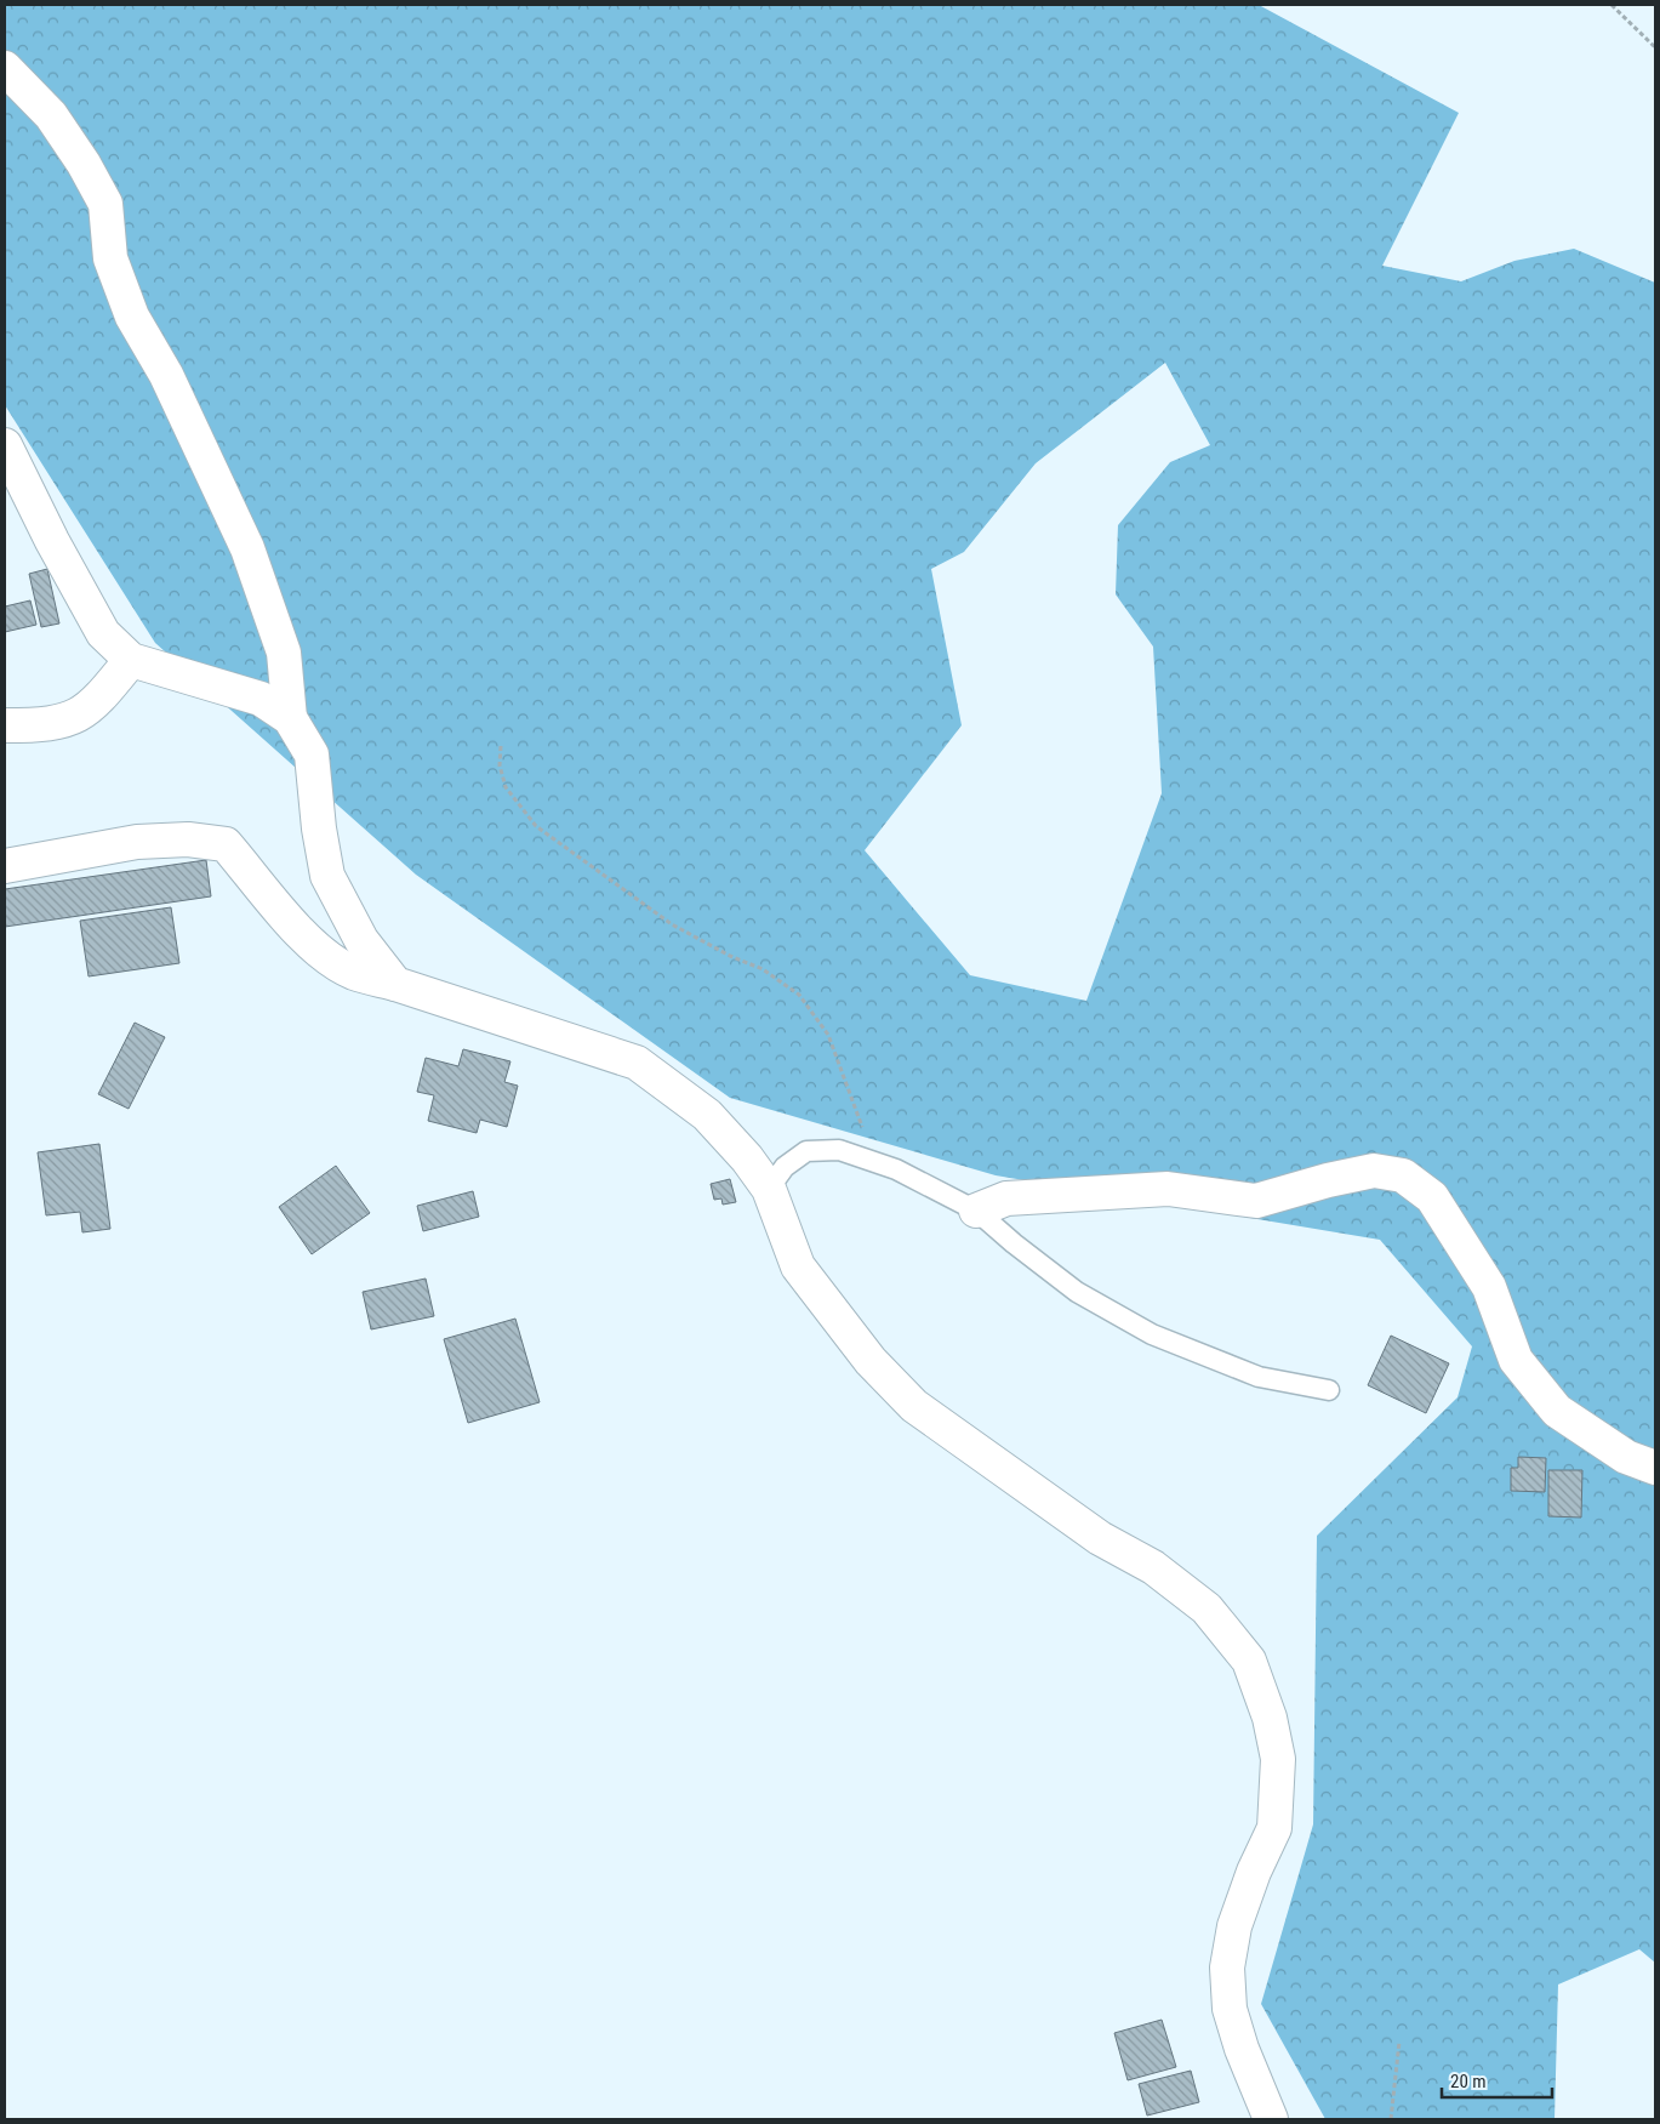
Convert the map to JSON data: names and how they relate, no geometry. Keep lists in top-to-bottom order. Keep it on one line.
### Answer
{"scale_bar":"20 m"}
